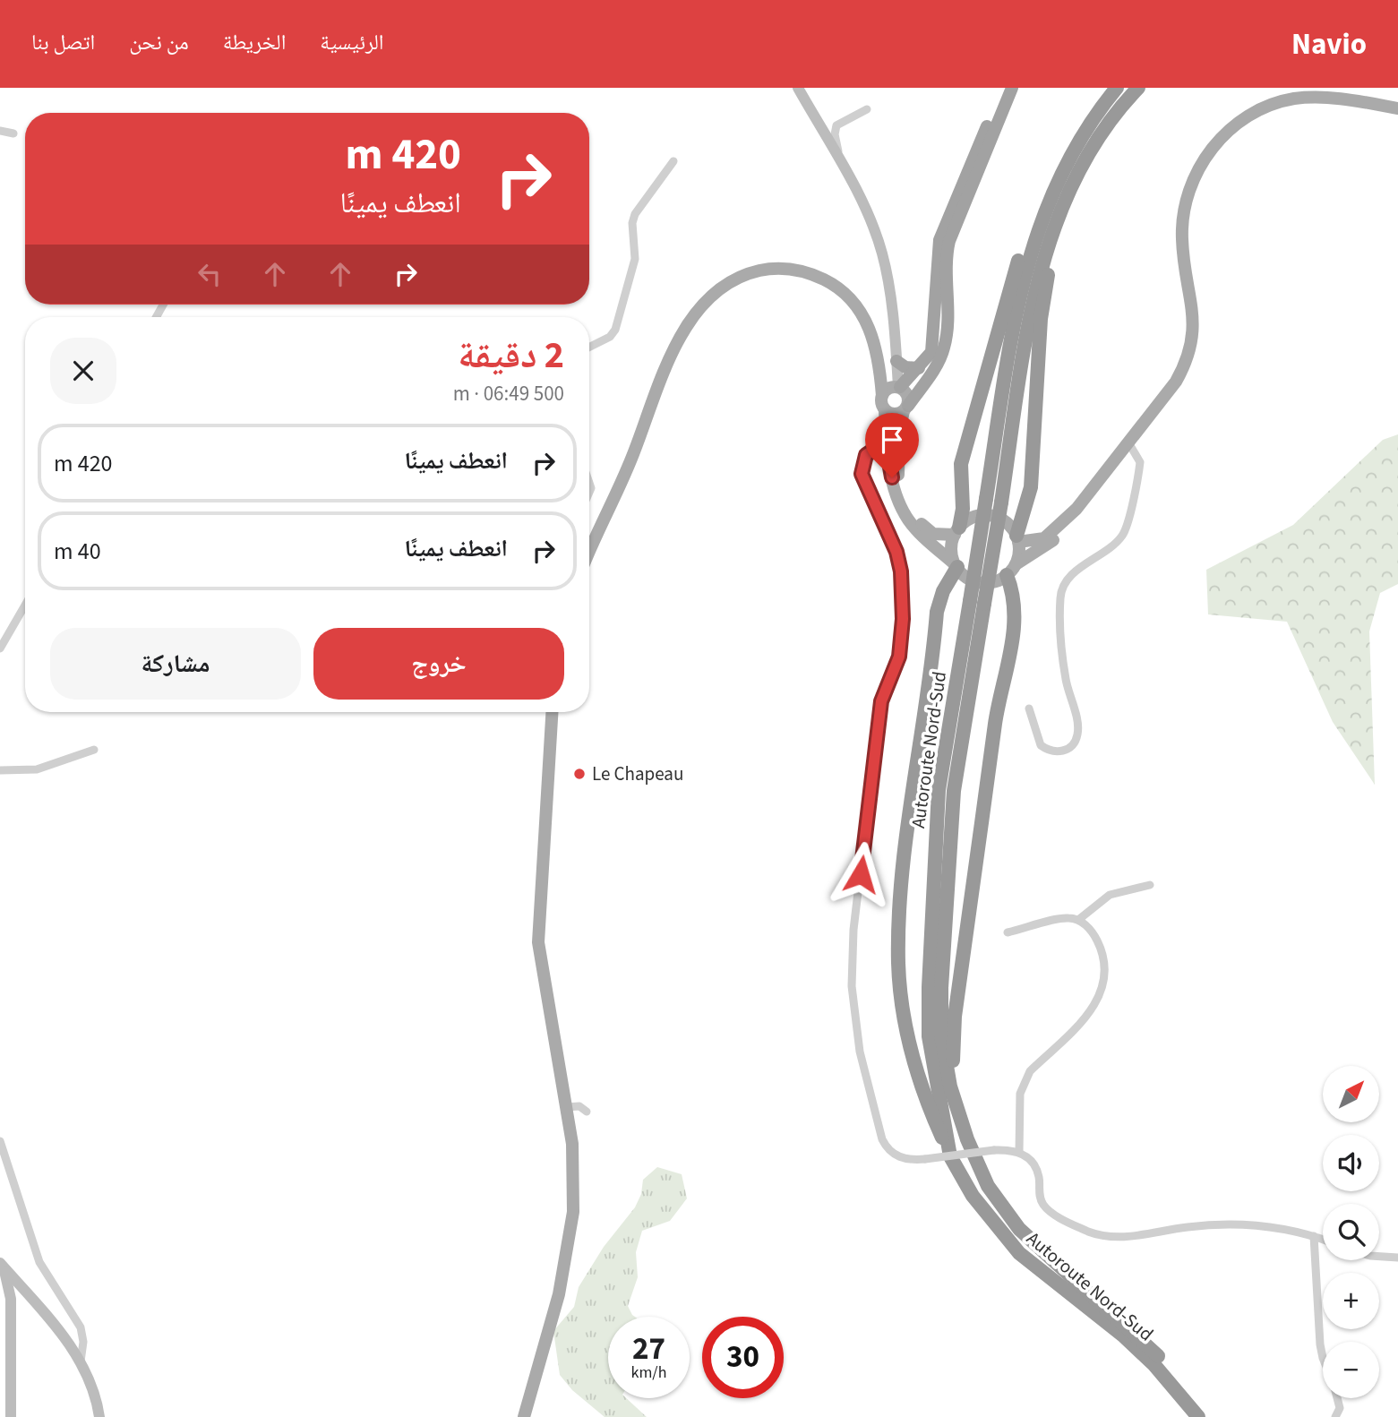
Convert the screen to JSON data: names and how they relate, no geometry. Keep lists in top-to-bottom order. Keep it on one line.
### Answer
{"streets":{"highway":["Autoroute Nord-Sud"]},"places":["Le Chapeau"],"north":"top right","page":{"header":"Navio","nav":["الرئيسية","الخريطة","من نحن","اتصل بنا"],"turn":["420 m","انعطف يمينًا"],"heading":["2 دقيقة","500 m · 06:49"],"list":[{"name":"انعطف يمينًا","value":"420 m"},{"name":"انعطف يمينًا","value":"40 m"}],"buttons":["خروج","مشاركة"],"map_buttons":["+","−"],"speed":"27 km/h","limit":"30"}}
